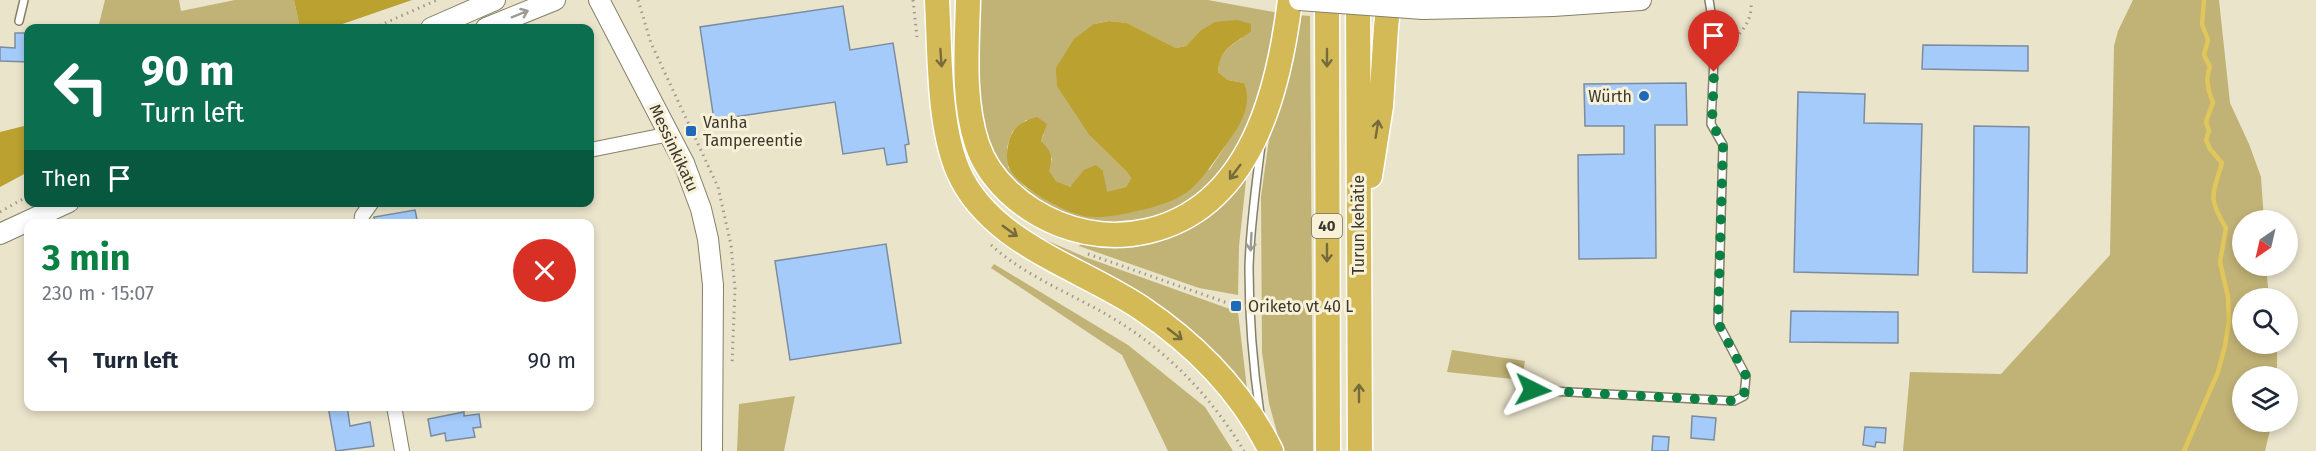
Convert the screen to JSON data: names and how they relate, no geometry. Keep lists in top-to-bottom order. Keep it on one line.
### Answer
{"streets":{"highway":["Turun kehätie","40"],"main road":["Messinkikatu"]},"places":{"other":["Würth"],"transit":["Vanha Tampereentie","Oriketo vt 40 L"]},"north":"bottom left","page":{"turn":["90 m","Turn left"],"then":"Then","heading":["3 min","230 m · 15:07"],"list":[{"name":"Turn left","value":"90 m"}]}}
